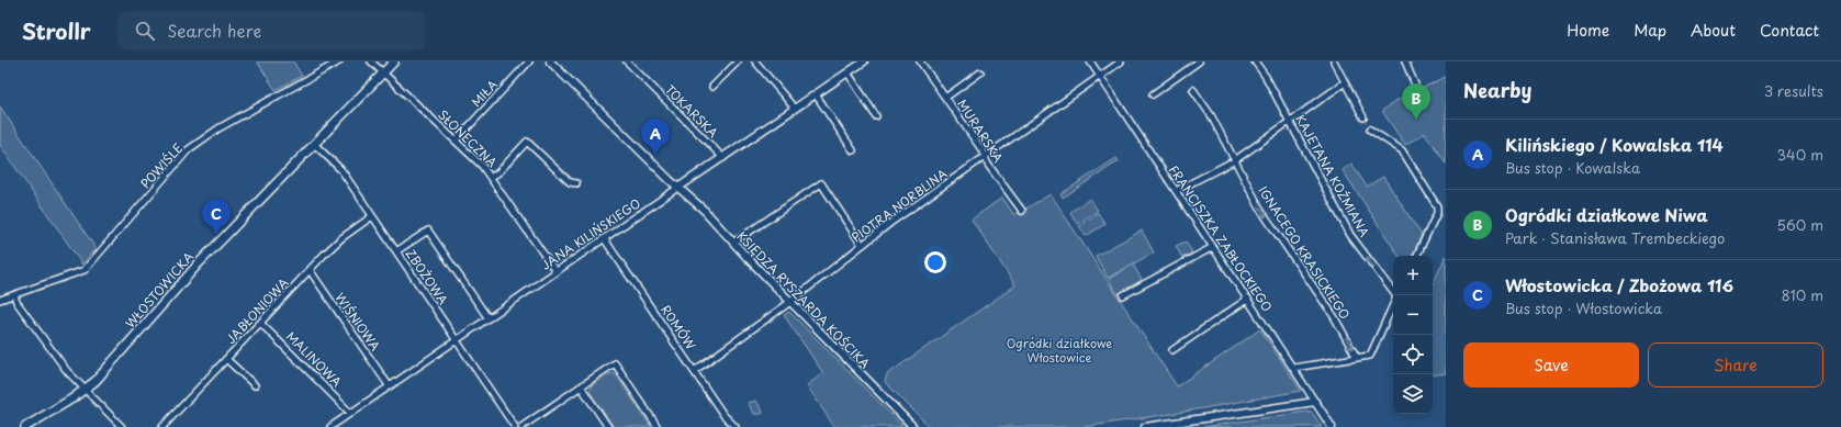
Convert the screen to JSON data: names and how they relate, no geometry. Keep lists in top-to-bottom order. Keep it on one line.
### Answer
{"streets":{"main road":["WŁOSTOWICKA"],"street":["MIŁA","TOKARSKA","MURARSKA","SŁONECZNA","POWIŚLE","KAJETANA KOŹMIANA","PIOTRA NORBLINA","JANA KILIŃSKIEGO","FRANCISZKA ZABŁOCKIEGO","IGNACEGO KRASICKIEGO","ZBOŻOWA","KSIĘDZA RYSZARDA KOŚCIKA","JABŁONIOWA","WIŚNIOWA","ROMÓW","MALINOWA"]},"crossings":[["MIŁA","SŁONECZNA"],["TOKARSKA","JANA KILIŃSKIEGO"],["MURARSKA","PIOTRA NORBLINA"],["SŁONECZNA","JANA KILIŃSKIEGO"],["SŁONECZNA","WŁOSTOWICKA"],["PIOTRA NORBLINA","FRANCISZKA ZABŁOCKIEGO"],["PIOTRA NORBLINA","KSIĘDZA RYSZARDA KOŚCIKA"],["PIOTRA NORBLINA","ROMÓW"],["JANA KILIŃSKIEGO","ZBOŻOWA"],["JANA KILIŃSKIEGO","KSIĘDZA RYSZARDA KOŚCIKA"],["JANA KILIŃSKIEGO","WIŚNIOWA"],["JANA KILIŃSKIEGO","ROMÓW"],["JANA KILIŃSKIEGO","MALINOWA"],["ZBOŻOWA","WŁOSTOWICKA"],["ZBOŻOWA","JABŁONIOWA"],["JABŁONIOWA","WIŚNIOWA"],["JABŁONIOWA","MALINOWA"]],"one_way":["KAJETANA KOŹMIANA","IGNACEGO KRASICKIEGO"],"parks":["Ogródki działkowe Włostowice"],"page":{"header":"Strollr","search":"Search here","nav":["Home","Map","About","Contact"],"heading":["Nearby","3 results"],"pins":["B","A","C"],"list":[{"mark":"A","name":"Kilińskiego / Kowalska 114","note":"Bus stop · Kowalska","value":"340 m"},{"mark":"B","name":"Ogródki działkowe Niwa","note":"Park · Stanisława Trembeckiego","value":"560 m"},{"mark":"C","name":"Włostowicka / Zbożowa 116","note":"Bus stop · Włostowicka","value":"810 m"}],"map_buttons":["+","−"],"buttons":["Save","Share"]}}
